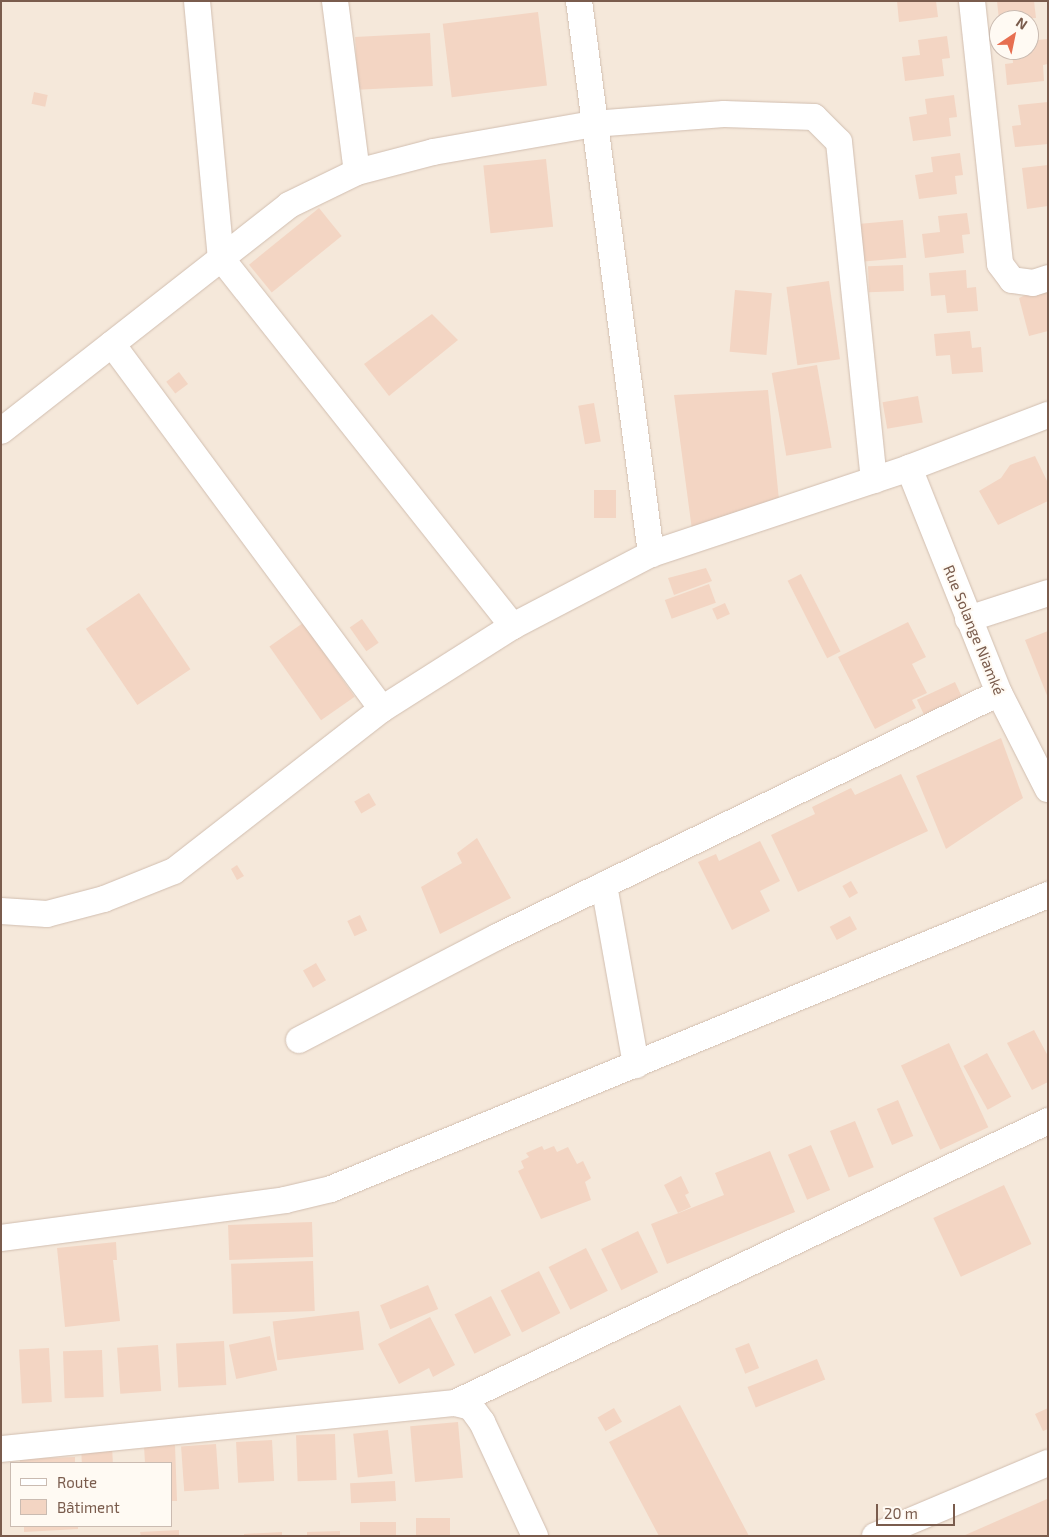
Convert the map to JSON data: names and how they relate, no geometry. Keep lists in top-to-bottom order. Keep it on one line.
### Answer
{"streets":{"street":["Rue Solange Niamké"]},"legend":["Route","Bâtiment"],"scale_bar":"20 m","north":"top right"}
